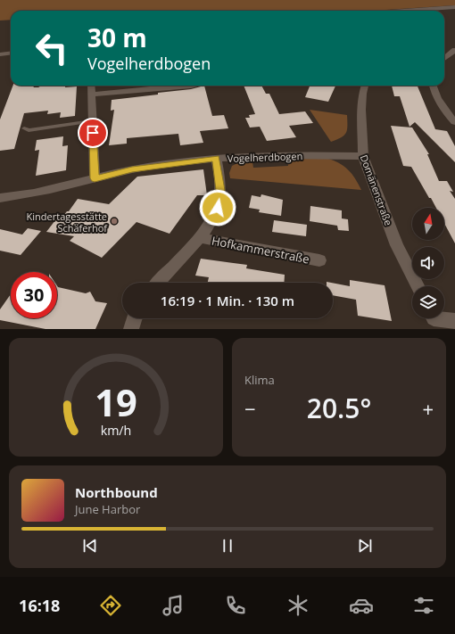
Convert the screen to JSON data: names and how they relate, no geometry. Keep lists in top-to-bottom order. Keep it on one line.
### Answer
{"streets":{"street":["Vogelherdbogen","Domänenstraße","Hofkammerstraße"]},"crossings":[["Vogelherdbogen","Domänenstraße"],["Vogelherdbogen","Hofkammerstraße"]],"places":["Kindertagesstätte Schäferhof"],"north":"top","page":{"turn":["30 m","Vogelherdbogen"],"limit":"30","trip":"16:19 · 1 Min. · 130 m","tile":"Klima","heat":["−","20.5°","+"],"song":["Northbound","June Harbor"],"tabs":"16:18","gauge":["19","km/h"]}}
